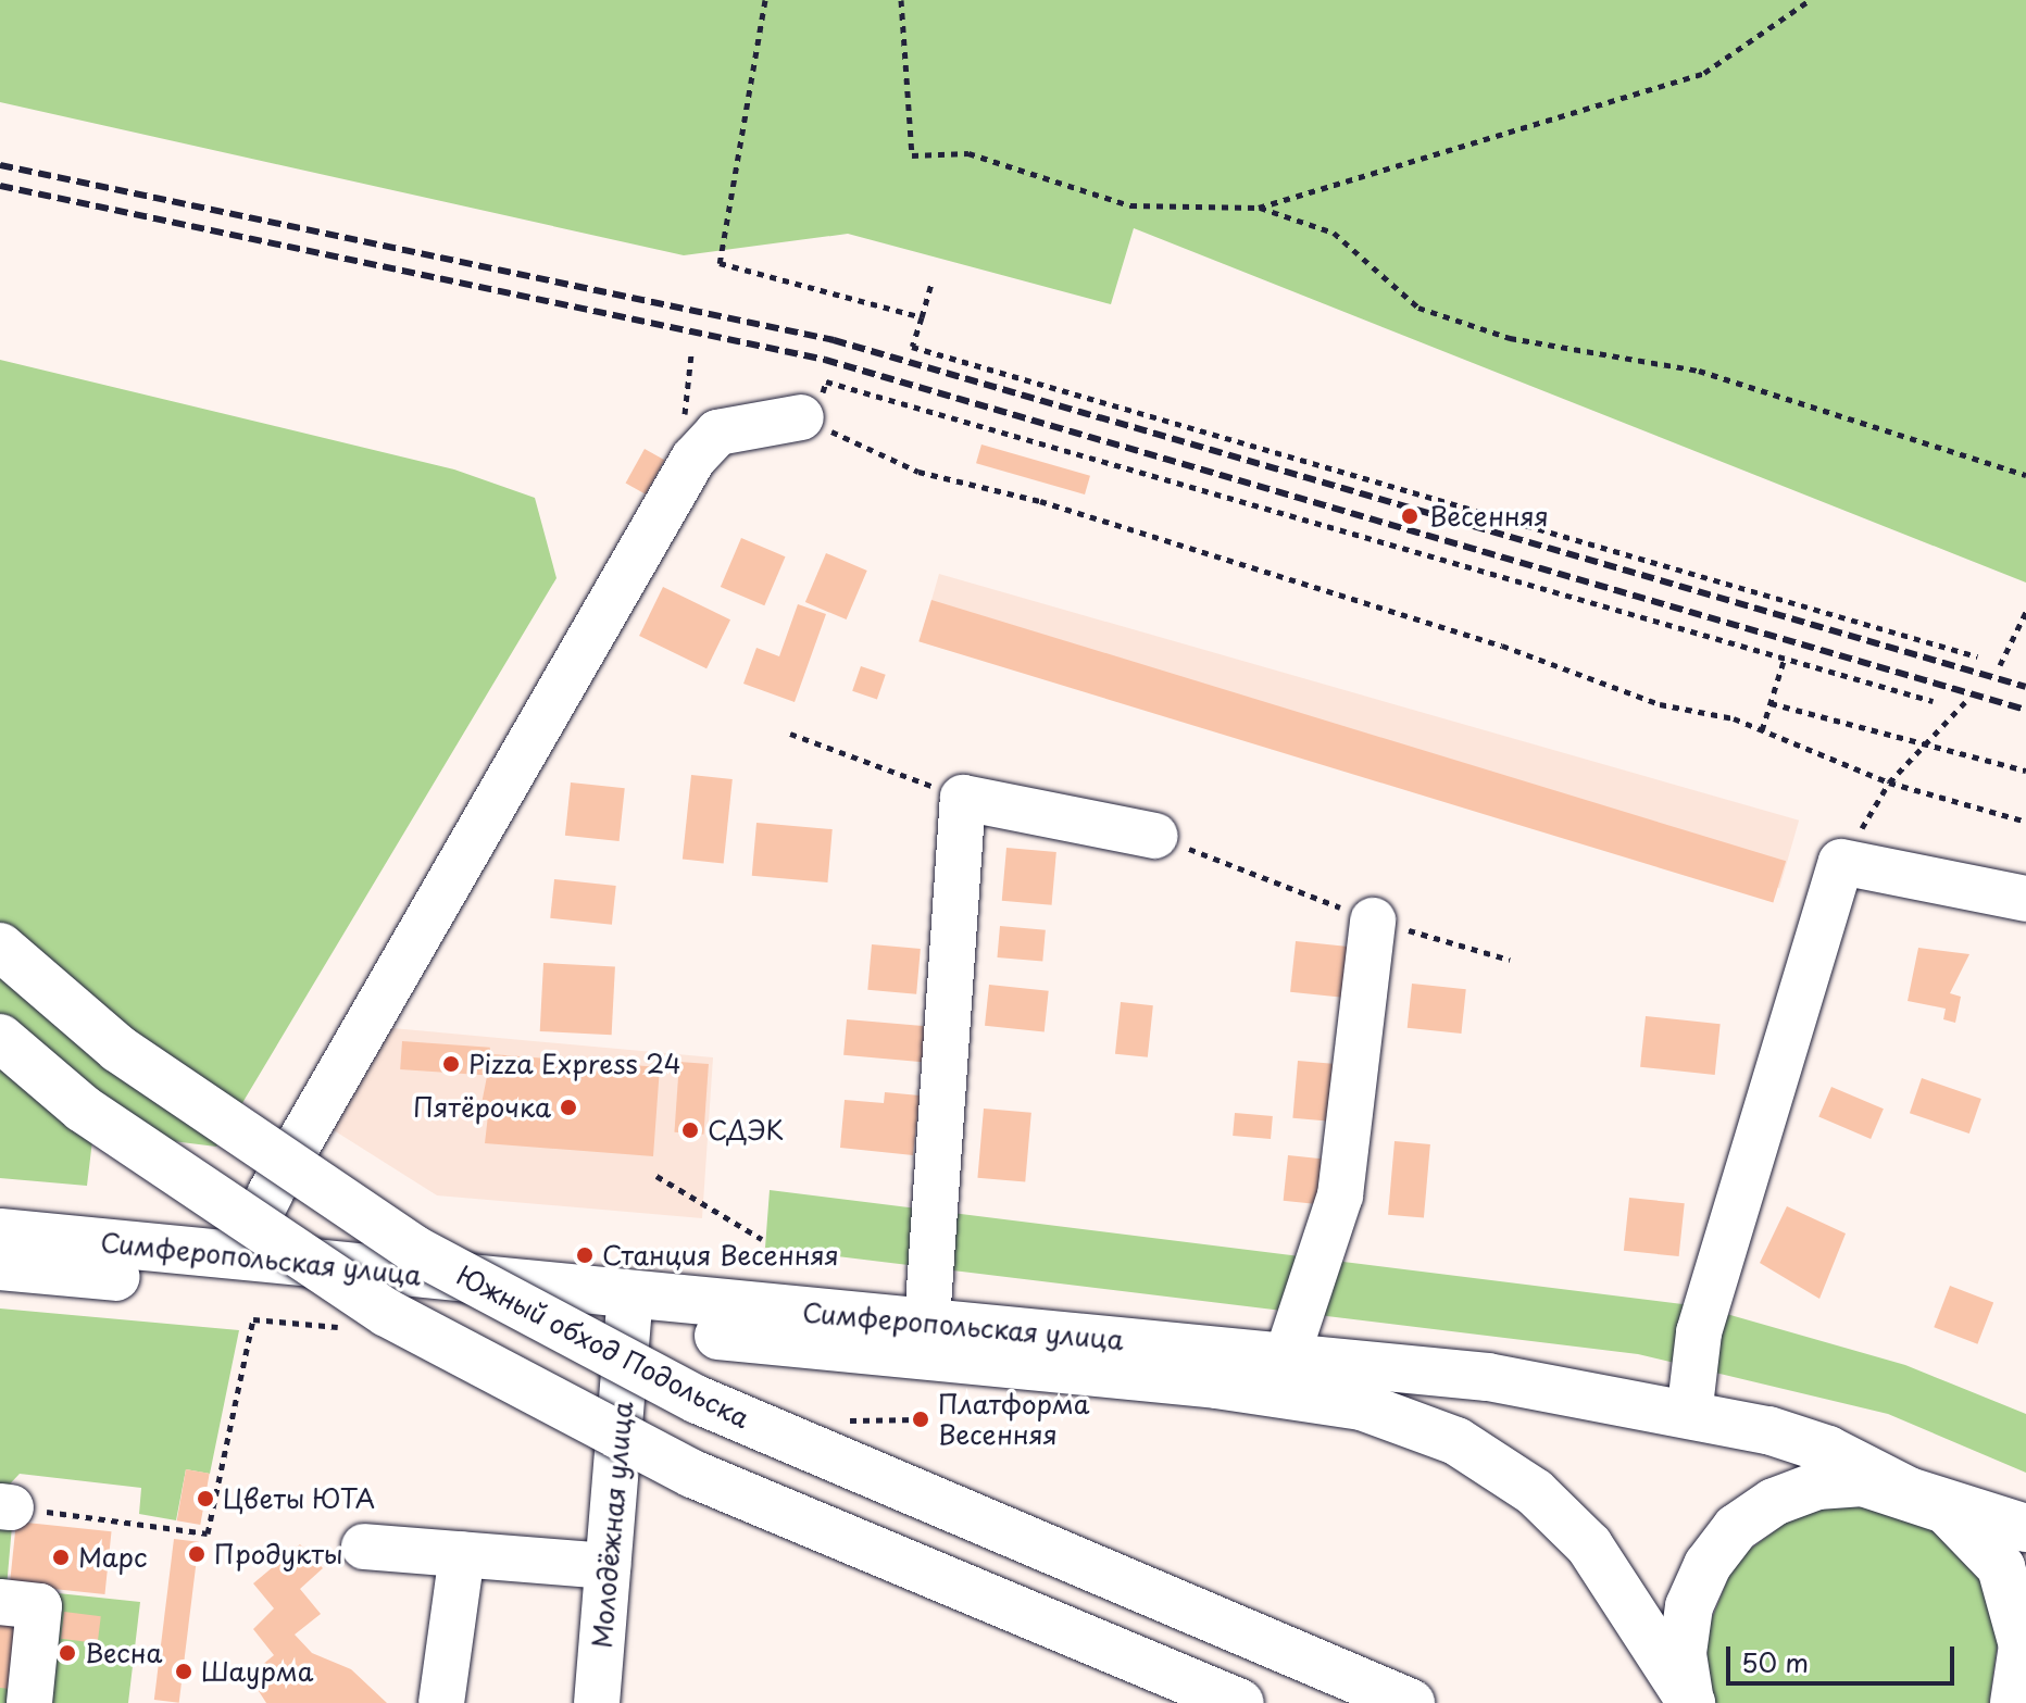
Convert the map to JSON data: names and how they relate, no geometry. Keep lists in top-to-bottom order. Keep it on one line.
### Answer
{"streets":{"main road":["Симферопольская улица","Южный обход Подольска"],"street":["Молодёжная улица"]},"crossings":[["Симферопольская улица","Молодёжная улица"]],"places":["Весенняя","Pizza Express 24","Пятёрочка","СДЭК","Станция Весенняя","Платформа Весенняя","Цветы ЮТА","Продукты","Марс","Весна","Шаурма"],"scale_bar":"50 m"}
